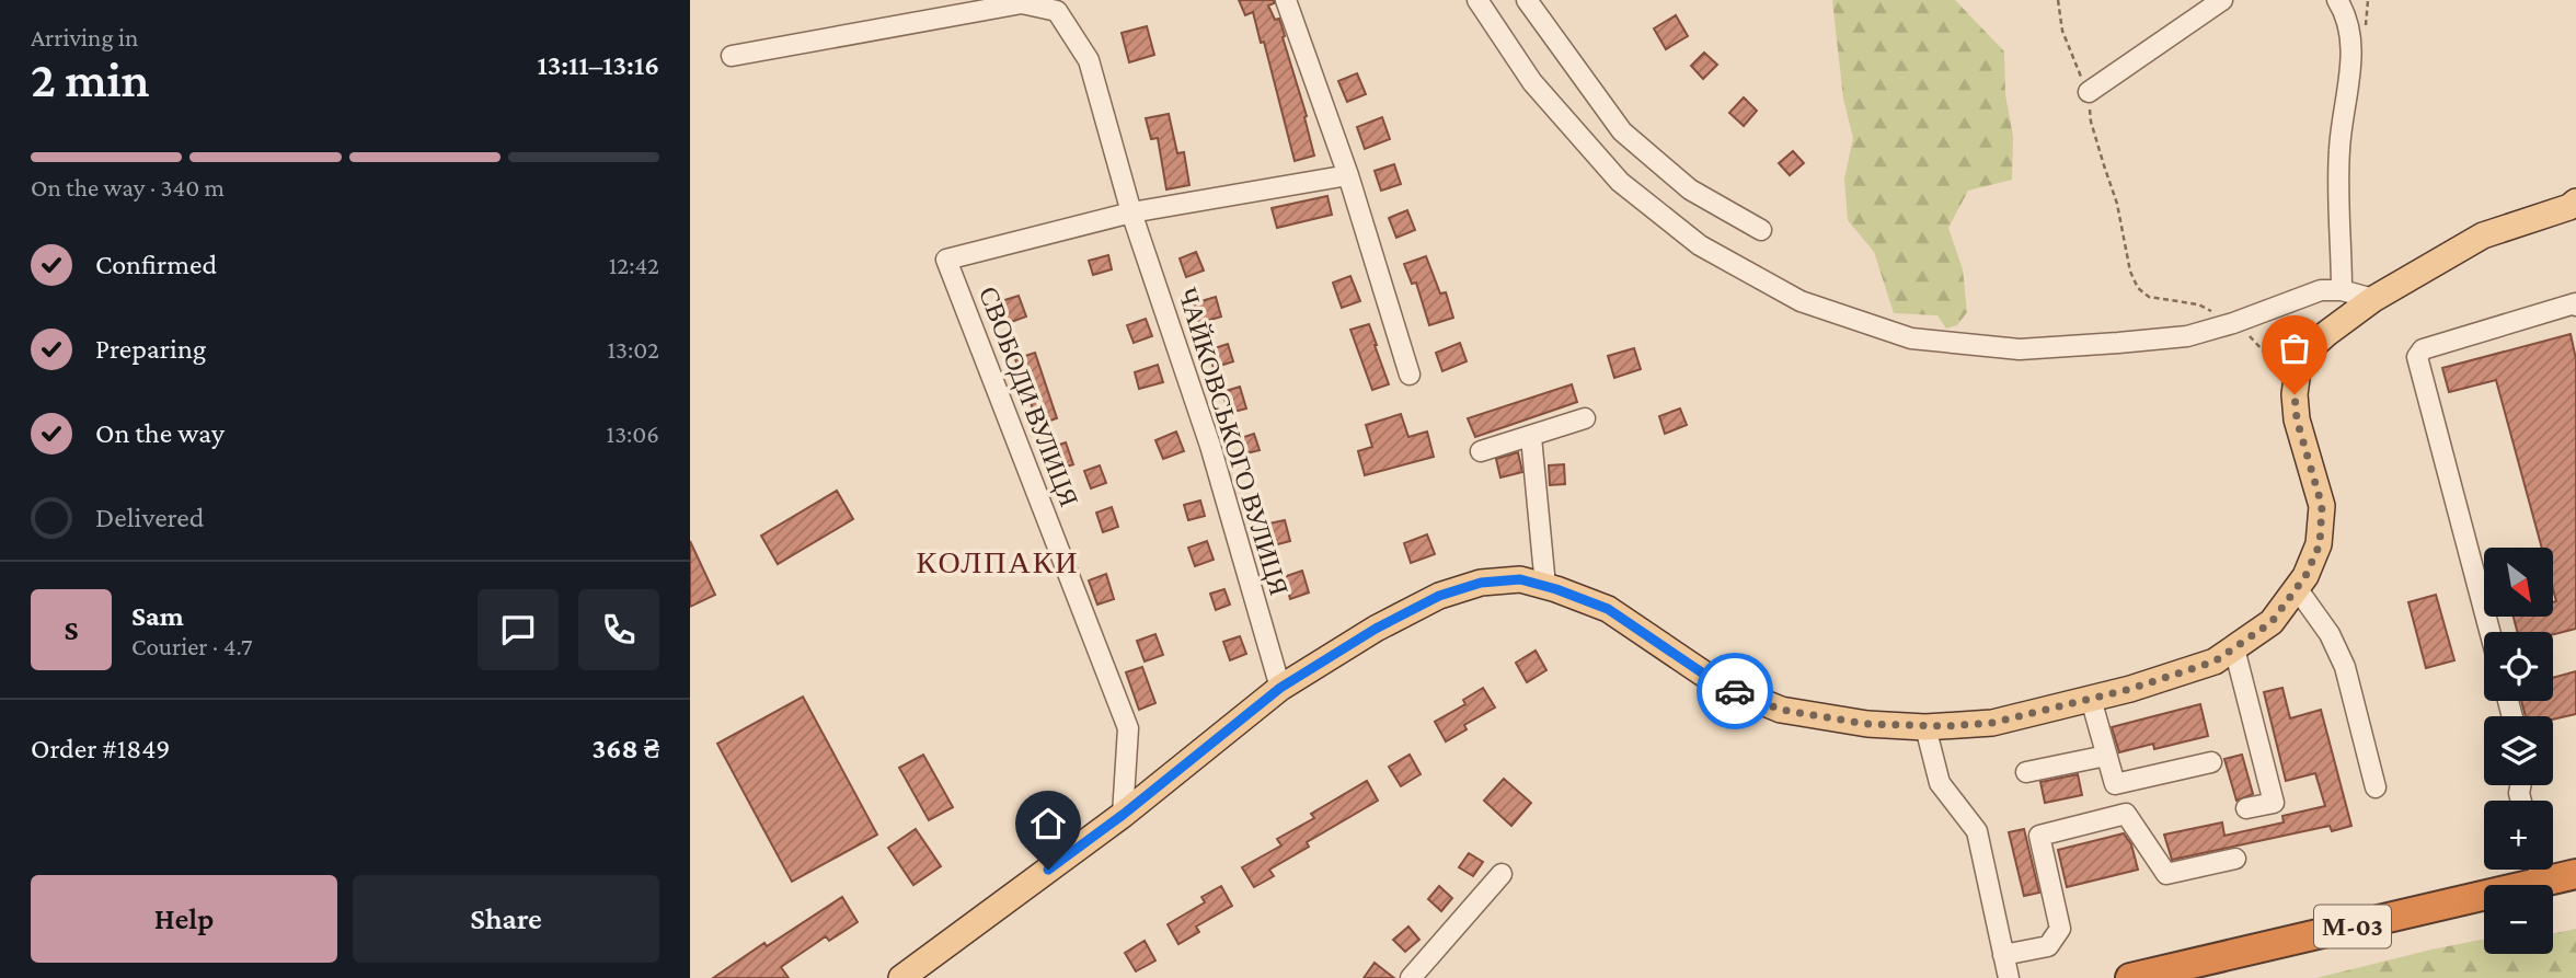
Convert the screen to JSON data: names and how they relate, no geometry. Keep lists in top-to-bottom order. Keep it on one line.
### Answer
{"streets":{"highway":["М-03"],"street":["СВОБОДИ ВУЛИЦЯ","ЧАЙКОВСЬКОГО ВУЛИЦЯ"]},"crossings":[["СВОБОДИ ВУЛИЦЯ","ЧАЙКОВСЬКОГО ВУЛИЦЯ"]],"districts":["КОЛПАКИ"],"north":"bottom right","page":{"heading":["2 min","Arriving in","13:11–13:16"],"panel":["Sam","Courier · 4.7","Order #1849","368 ₴"],"bar":"On the way · 340 m","list":[["Confirmed","12:42"],["Preparing","13:02"],["On the way","13:06"],"Delivered"],"map_buttons":["+","−"],"round":"S","buttons":["Help","Share"]}}
